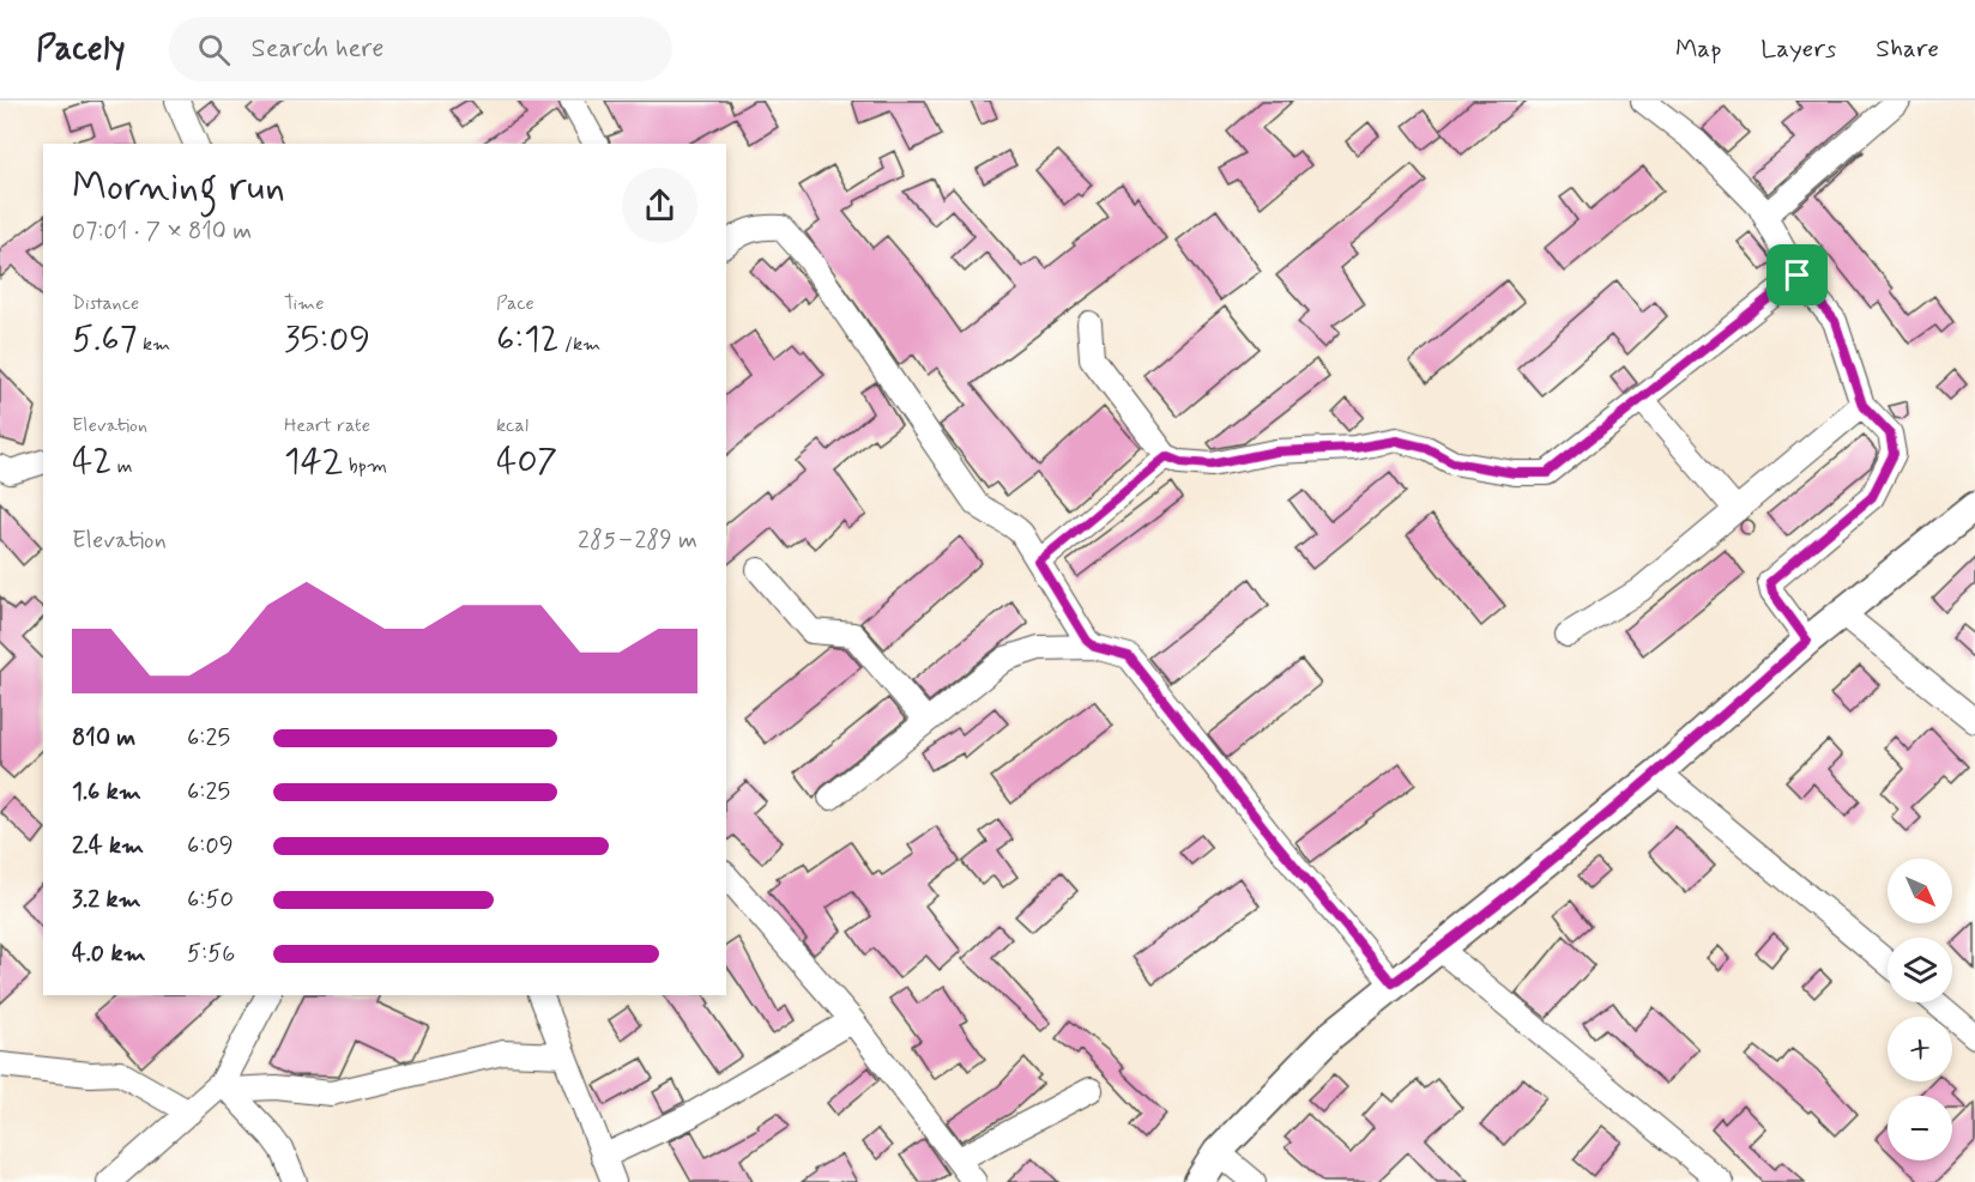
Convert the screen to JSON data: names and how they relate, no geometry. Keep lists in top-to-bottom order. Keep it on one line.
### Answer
{"north":"bottom right","page":{"header":"Pacely","search":"Search here","nav":["Map","Layers","Share"],"heading":["Morning run","07:01 · 7 × 810 m"],"stats":[["Distance","5.67 km"],["Time","35:09"],["Pace","6:12 /km"],["Elevation","42 m"],["Heart rate","142 bpm"],["kcal","407"]],"chart":["Elevation","285–289 m"],"list":[{"name":"810 m","note":"6:25"},{"name":"1.6 km","note":"6:25"},{"name":"2.4 km","note":"6:09"},{"name":"3.2 km","note":"6:50"},{"name":"4.0 km","note":"5:56"}],"map_buttons":["+","−"]}}
